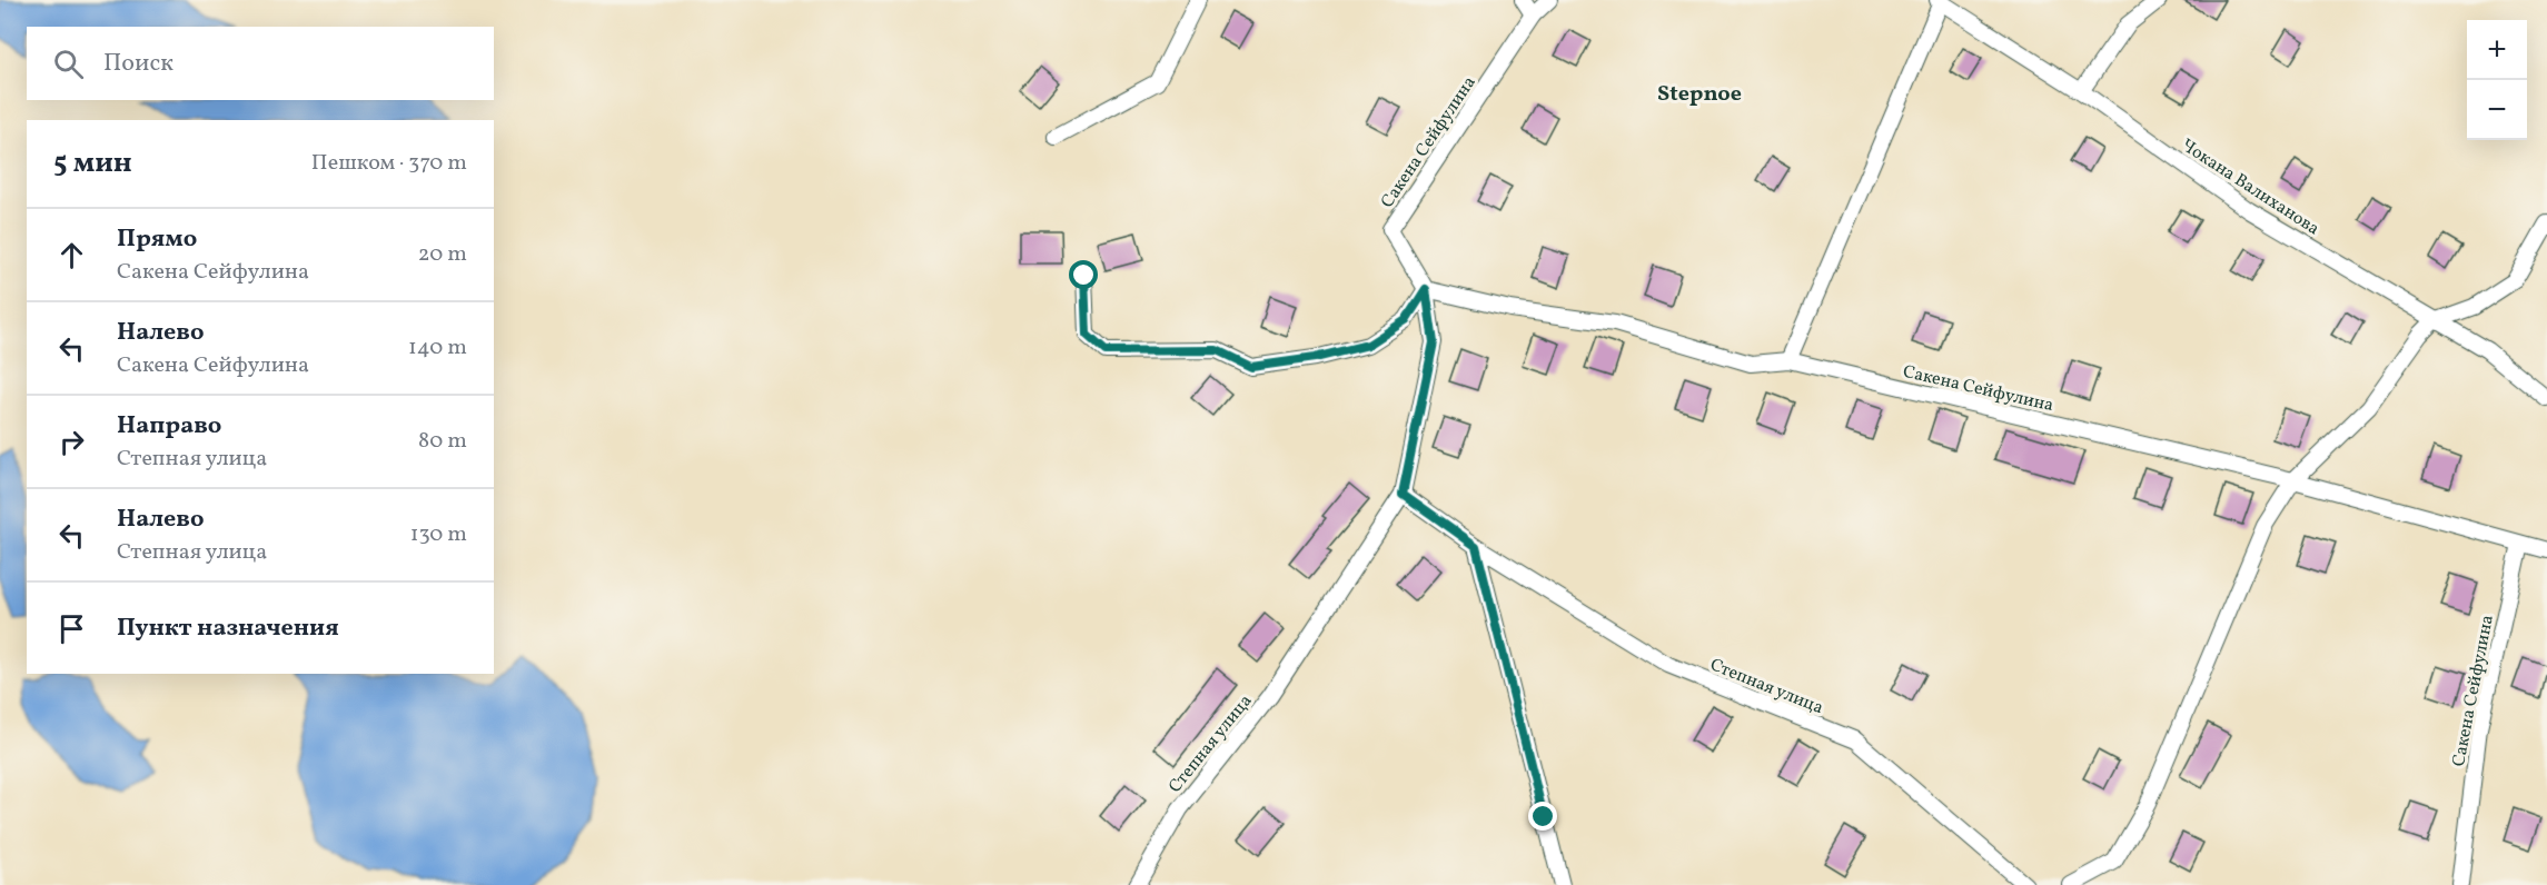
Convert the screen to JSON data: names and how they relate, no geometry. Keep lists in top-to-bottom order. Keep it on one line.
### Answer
{"streets":{"street":["Сакена Сейфулина","Чокана Валиханова","Степная улица"]},"crossings":[["Сакена Сейфулина","Степная улица"]],"districts":["Stepnoe"],"page":{"map_buttons":["+","−"],"search":"Поиск","heading":["5 мин","Пешком · 370 m"],"list":[["Прямо","Сакена Сейфулина","20 m"],["Налево","Сакена Сейфулина","140 m"],["Направо","Степная улица","80 m"],["Налево","Степная улица","130 m"],"Пункт назначения"]}}
